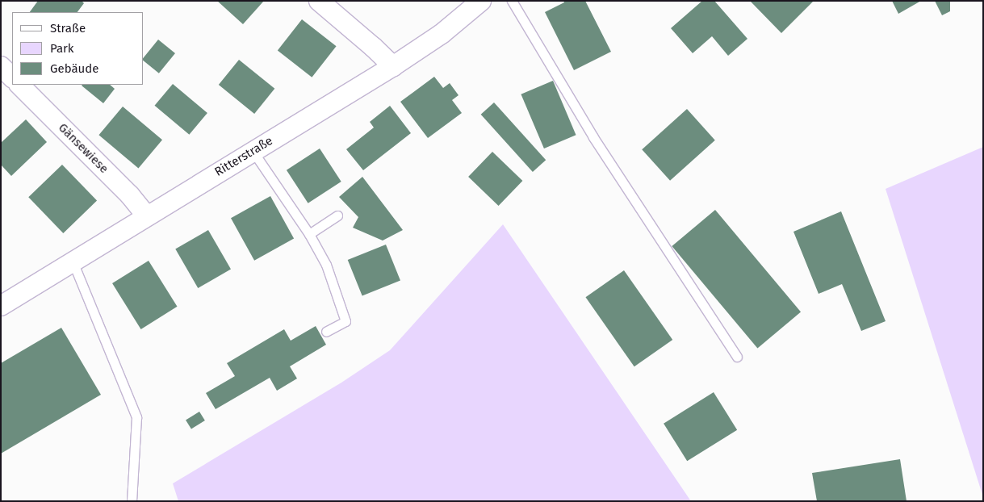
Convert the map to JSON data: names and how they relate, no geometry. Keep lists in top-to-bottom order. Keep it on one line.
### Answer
{"streets":{"street":["Gänsewiese","Ritterstraße"]},"crossings":[["Gänsewiese","Ritterstraße"]],"legend":["Straße","Park","Gebäude"]}
